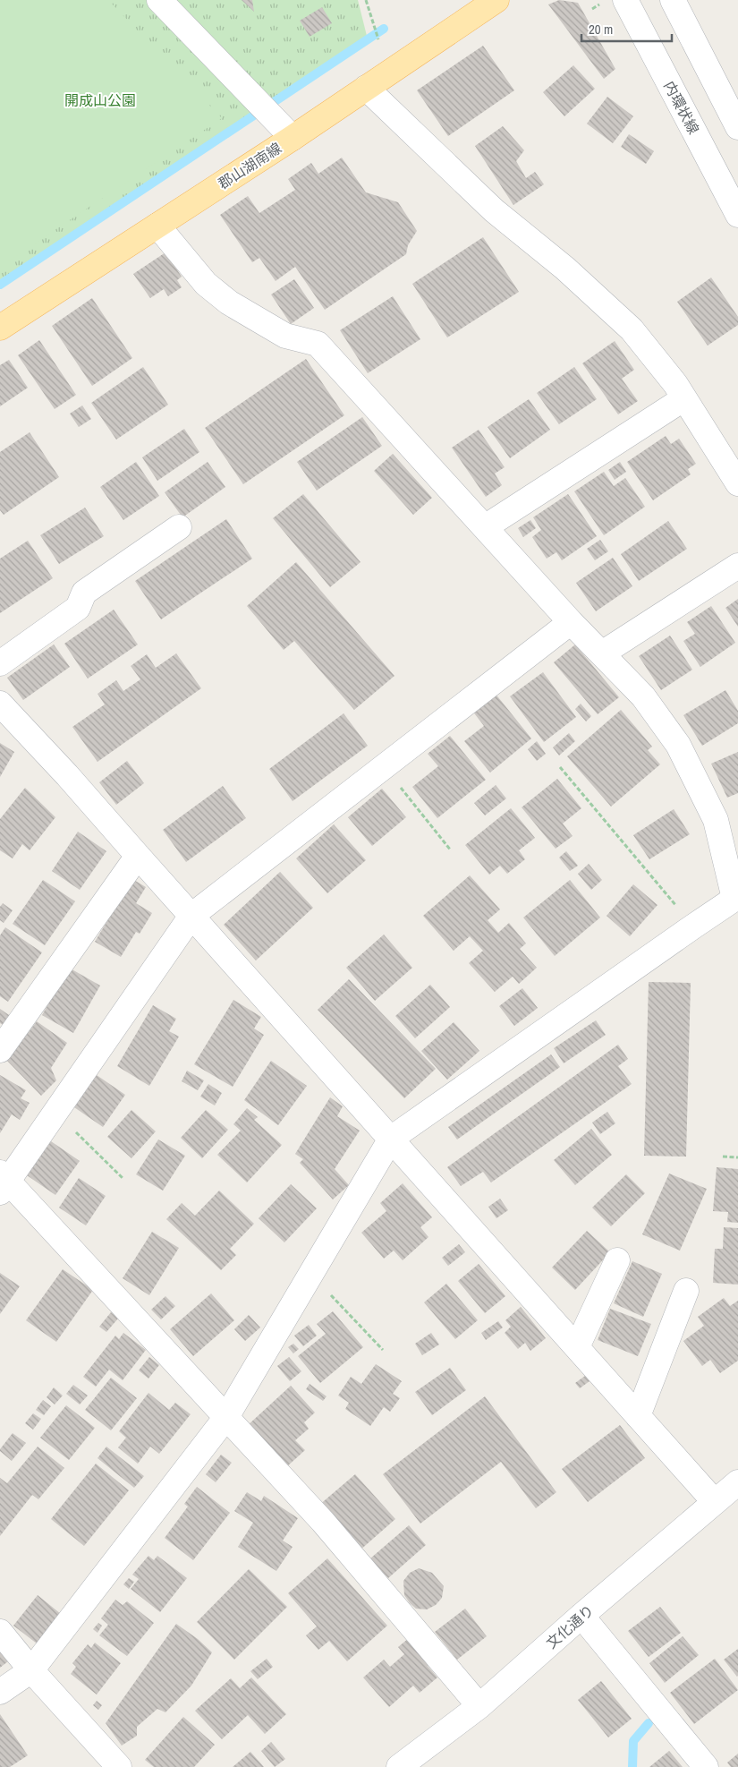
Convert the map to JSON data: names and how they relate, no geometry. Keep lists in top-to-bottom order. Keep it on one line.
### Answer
{"streets":{"main road":["郡山湖南線"],"street":["内環状線","文化通り"]},"parks":["開成山公園"],"scale_bar":"20 m"}
